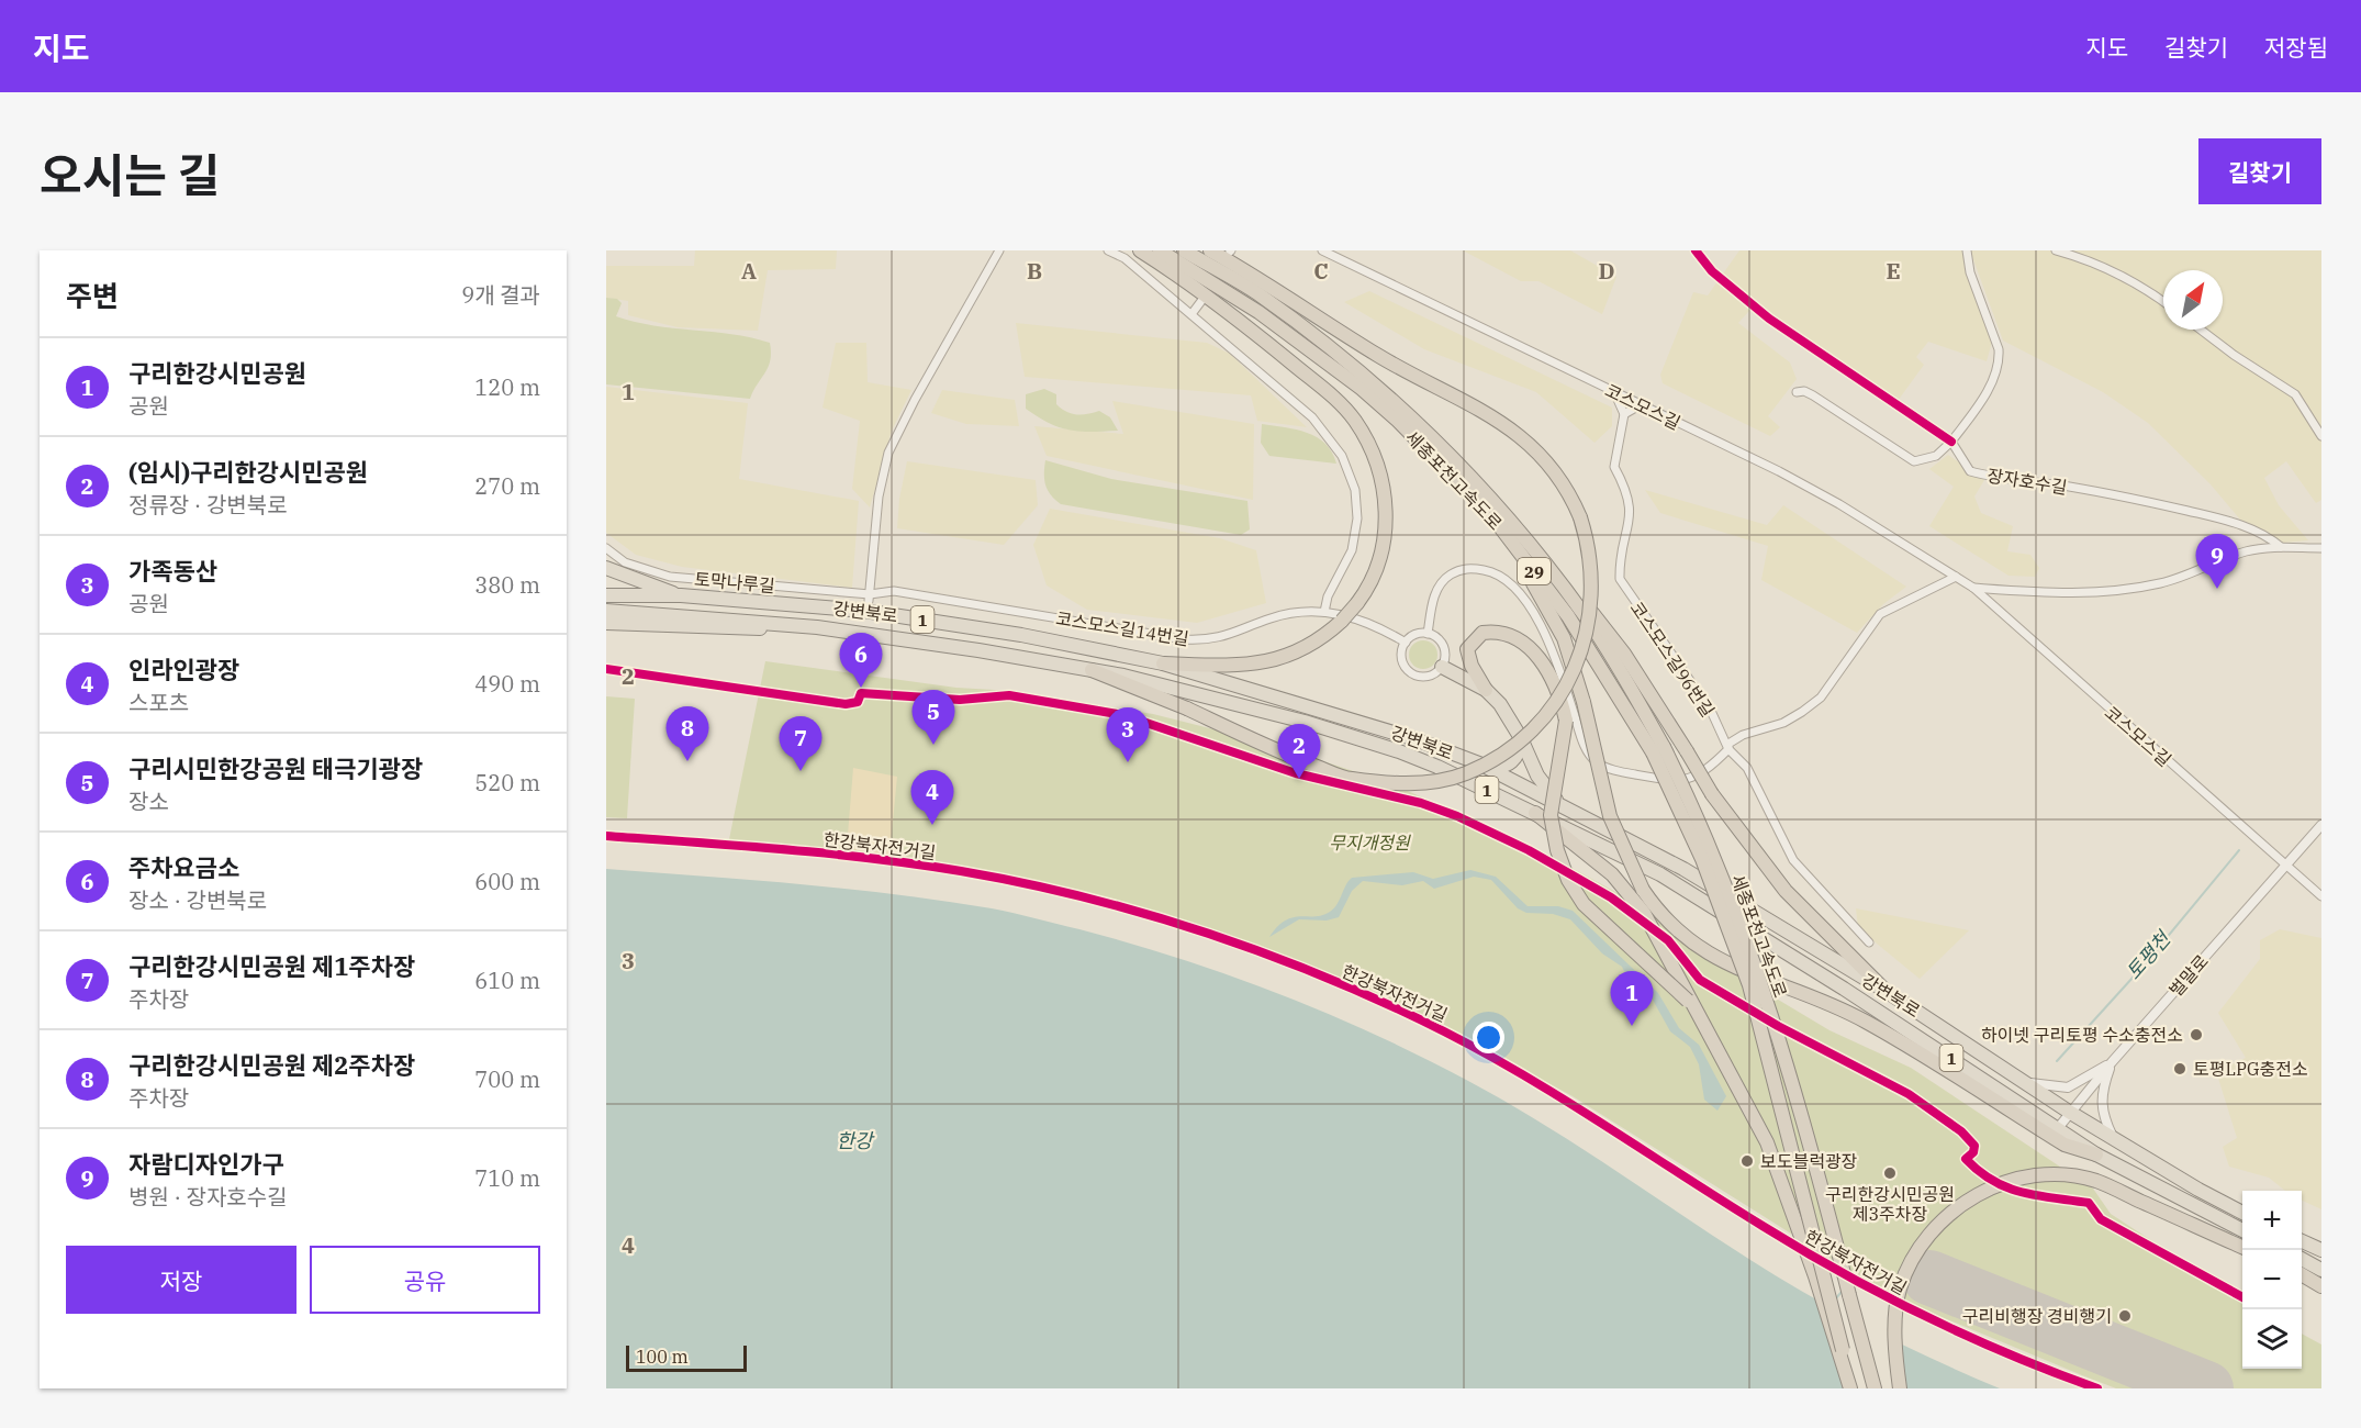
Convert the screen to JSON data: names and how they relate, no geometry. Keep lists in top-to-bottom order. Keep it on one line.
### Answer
{"streets":{"highway":["세종포천고속도로","29","강변북로","1"],"street":["코스모스길","장자호수길","토막나루길","코스모스길14번길","코스모스길96번길","벌말로"],"cycle path":["한강북자전거길"]},"crossings":[["코스모스길","벌말로"],["토막나루길","코스모스길14번길"],["강변북로","1"],["강변북로","벌말로"],["1","벌말로"]],"water":["토평천","한강"],"parks":["무지개정원"],"places":["하이넷 구리토평 수소충전소","토평LPG충전소","보도블럭광장","구리한강시민공원 제3주차장","구리비행장 경비행기"],"scale_bar":"100 m","north":"top right","page":{"header":"지도","nav":["지도","길찾기","저장됨"],"title":"오시는 길","buttons":["길찾기",["저장","공유"]],"heading":["주변","9개 결과"],"list":[{"mark":"1","name":"구리한강시민공원","note":"공원","value":"120 m"},{"mark":"2","name":"(임시)구리한강시민공원","note":"정류장 · 강변북로","value":"270 m"},{"mark":"3","name":"가족동산","note":"공원","value":"380 m"},{"mark":"4","name":"인라인광장","note":"스포츠","value":"490 m"},{"mark":"5","name":"구리시민한강공원 태극기광장","note":"장소","value":"520 m"},{"mark":"6","name":"주차요금소","note":"장소 · 강변북로","value":"600 m"},{"mark":"7","name":"구리한강시민공원 제1주차장","note":"주차장","value":"610 m"},{"mark":"8","name":"구리한강시민공원 제2주차장","note":"주차장","value":"700 m"},{"mark":"9","name":"자람디자인가구","note":"병원 · 장자호수길","value":"710 m"}],"pins":["9","6","5","8","3","7","2","4","1"],"map_buttons":["+","−"],"scale":"100 m"},"grid":{"columns":["A","B","C","D","E"],"rows":["1","2","3","4"]}}
